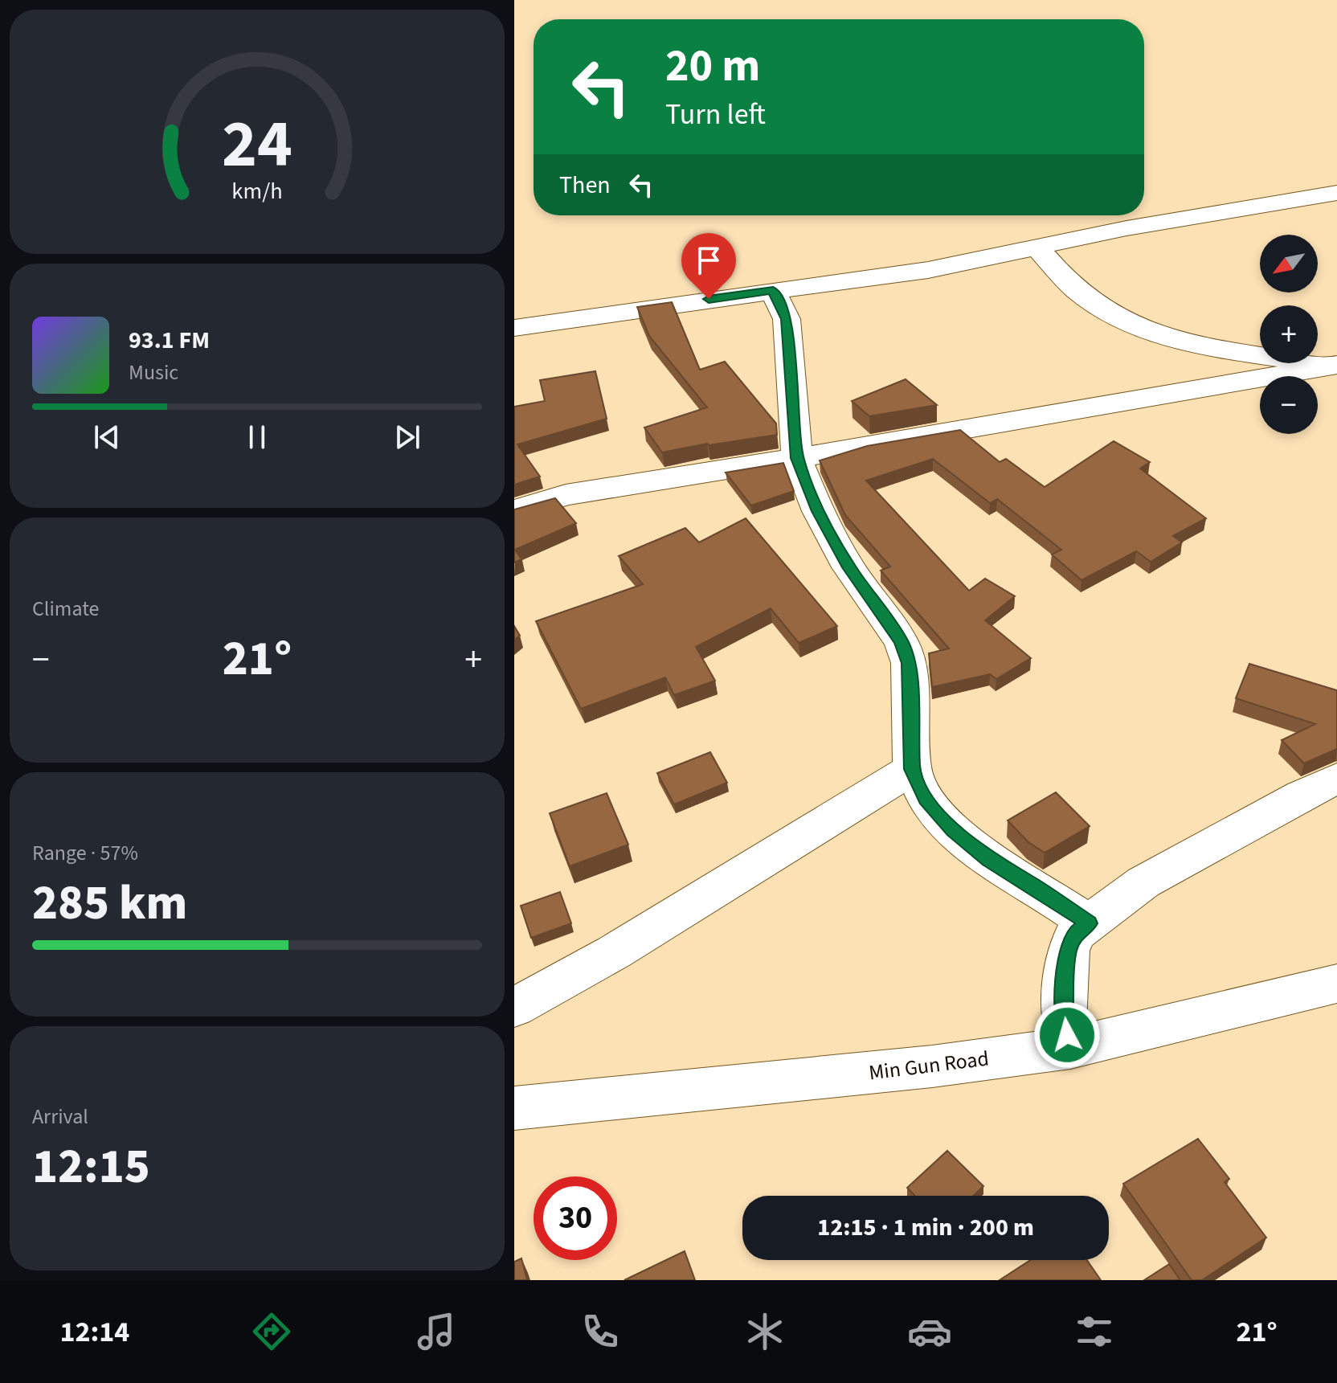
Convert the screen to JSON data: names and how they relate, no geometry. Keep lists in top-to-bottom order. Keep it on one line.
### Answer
{"streets":{"street":["Min Gun Road"]},"north":"bottom left","page":{"turn":["20 m","Turn left"],"then":"Then","map_buttons":["+","−"],"song":["93.1 FM","Music"],"tile":["Climate",["Range · 57%","285 km"],["Arrival","12:15"]],"heat":["−","21°","+"],"limit":"30","trip":"12:15 · 1 min · 200 m","tabs":["12:14","21°"],"gauge":["24","km/h"]}}
